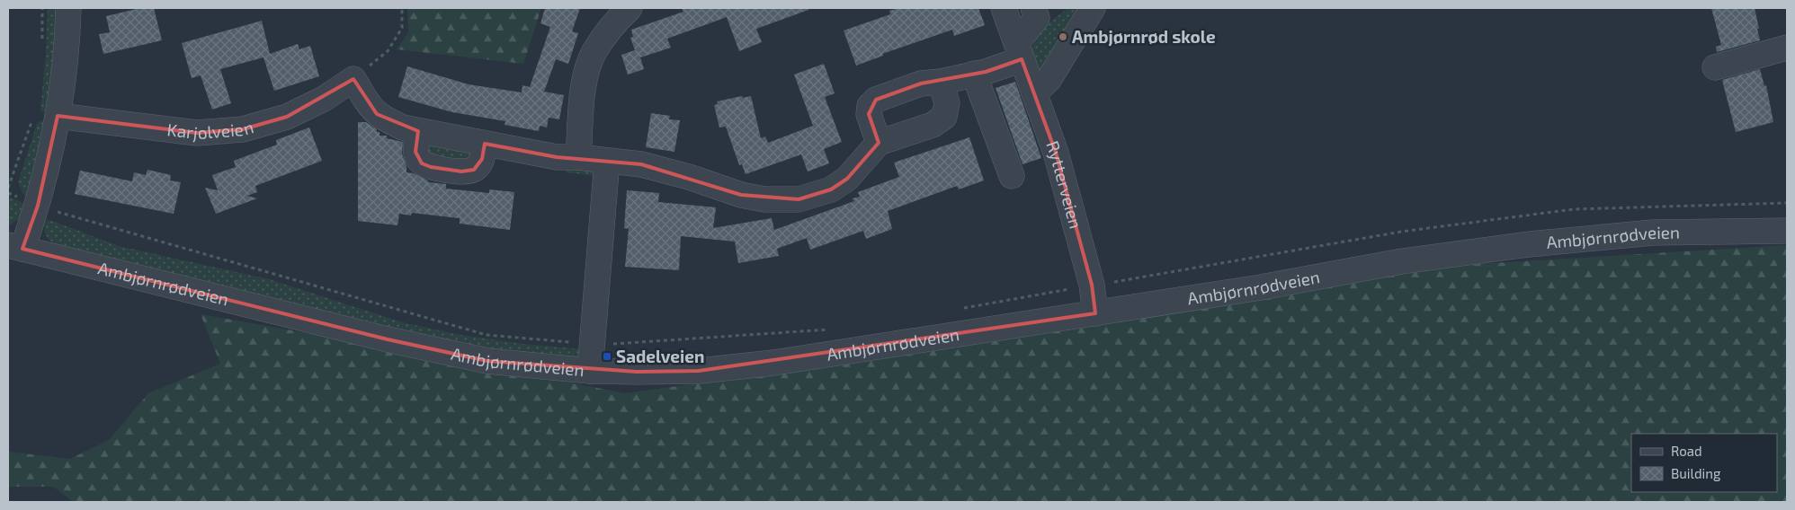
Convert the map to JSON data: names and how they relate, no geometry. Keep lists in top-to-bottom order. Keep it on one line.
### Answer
{"streets":{"street":["Karjolveien","Rytterveien","Ambjørnrødveien"]},"crossings":[["Rytterveien","Ambjørnrødveien"]],"places":{"other":["Ambjørnrød skole"],"transit":["Sadelveien"]},"legend":["Road","Building"]}
